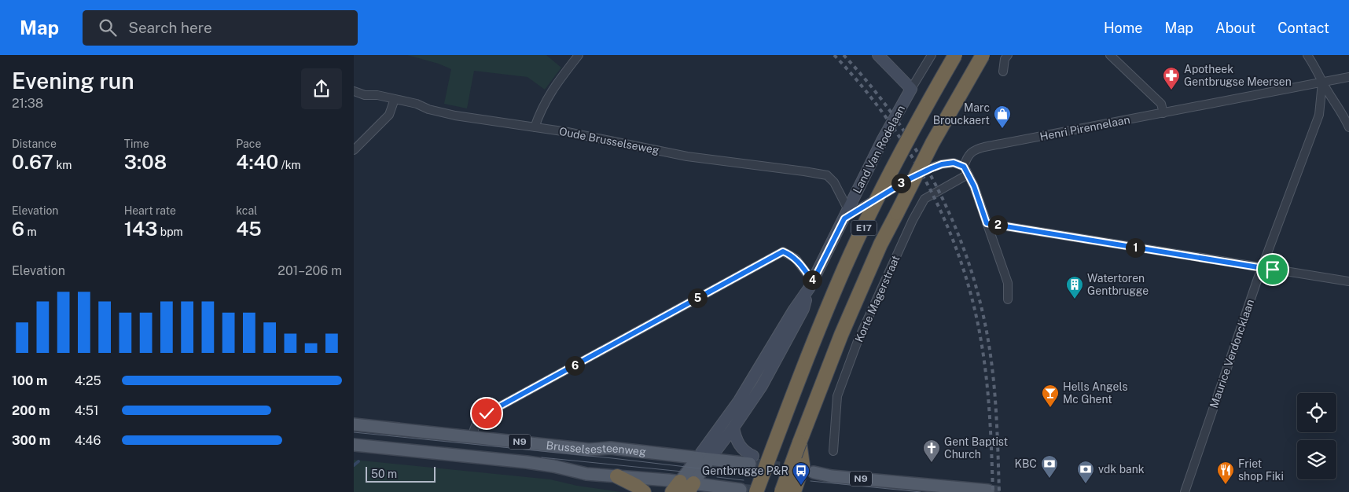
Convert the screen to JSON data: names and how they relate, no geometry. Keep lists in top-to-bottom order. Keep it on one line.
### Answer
{"streets":{"highway":["E17","N9"],"main road":["Brusselsesteenweg"],"street":["Henri Pirennelaan","Oude Brusselseweg","Land Van Rodelaan","Korte Magerstraat","Maurice Verdoncklaan"]},"crossings":[["Henri Pirennelaan","Maurice Verdoncklaan"],["Oude Brusselseweg","Land Van Rodelaan"],["Land Van Rodelaan","Brusselsesteenweg"],["N9","Brusselsesteenweg"]],"places":{"pharmacy":["Apotheek Gentbrugse Meersen"],"shop":["Marc Brouckaert"],"building":["Watertoren Gentbrugge"],"bar":["Hells Angels Mc Ghent"],"church":["Gent Baptist Church"],"bank":["KBC","vdk bank"],"restaurant":["Friet shop Fiki"],"bus stop":["Gentbrugge P&R"]},"scale_bar":"50 m","page":{"header":"Map","search":"Search here","nav":["Home","Map","About","Contact"],"heading":["Evening run","21:38"],"stats":[["Distance","0.67 km"],["Time","3:08"],["Pace","4:40 /km"],["Elevation","6 m"],["Heart rate","143 bpm"],["kcal","45"]],"pins":["3","2","1","4","5","6"],"chart":["Elevation","201–206 m"],"list":[{"name":"100 m","note":"4:25"},{"name":"200 m","note":"4:51"},{"name":"300 m","note":"4:46"}],"scale":"50 m"}}
